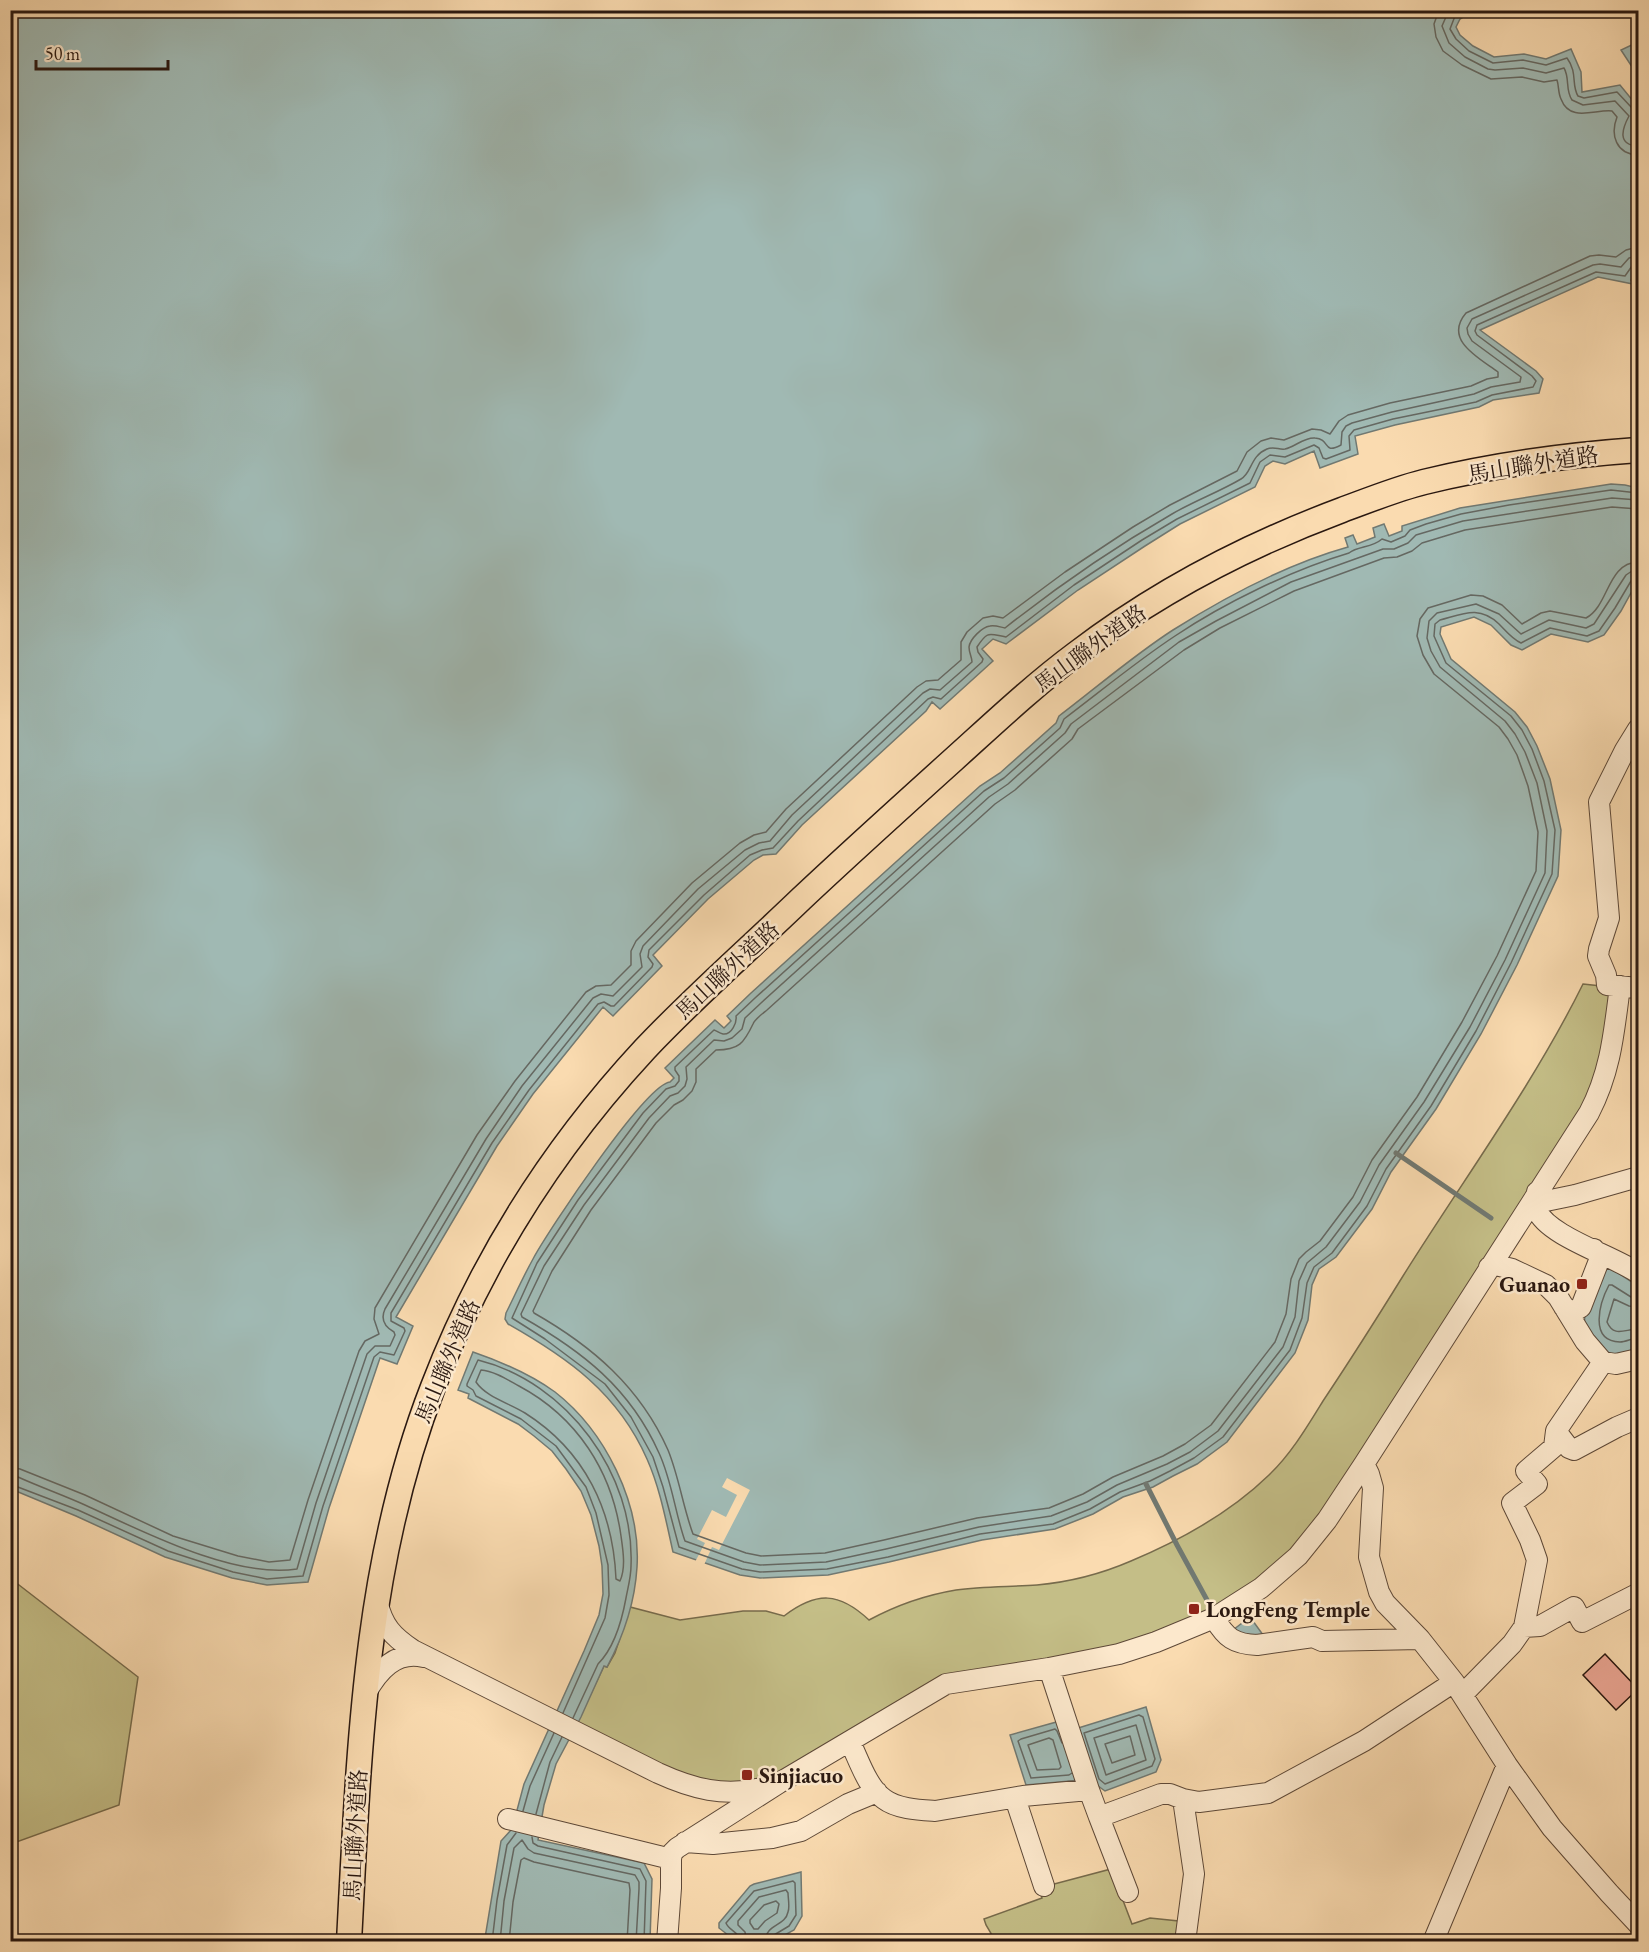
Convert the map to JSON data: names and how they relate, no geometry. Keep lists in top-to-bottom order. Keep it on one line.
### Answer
{"streets":{"main road":["馬山聯外道路"]},"places":{"transit":["Guanao","LongFeng Temple","Sinjiacuo"]},"scale_bar":"50 m"}
